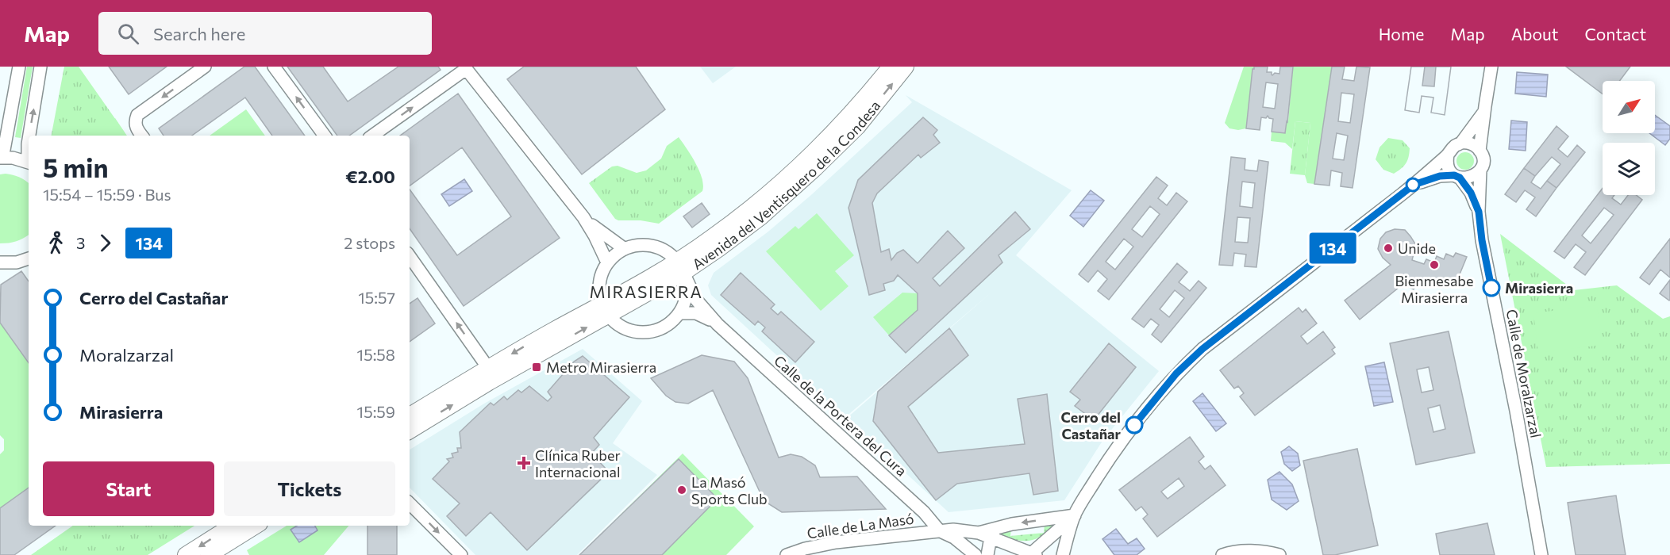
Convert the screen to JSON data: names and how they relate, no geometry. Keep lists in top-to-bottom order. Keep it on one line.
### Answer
{"streets":{"main road":["Avenida del Ventisquero de la Condesa"],"street":["Calle de Moralzarzal","Calle de la Portera del Cura","Calle de La Masó"]},"crossings":[["Avenida del Ventisquero de la Condesa","Calle de la Portera del Cura"],["Calle de la Portera del Cura","Calle de La Masó"]],"districts":["MIRASIERRA"],"places":{"other":["Unide","Bienmesabe Mirasierra","Mirasierra","Cerro del Castañar","La Masó Sports Club"],"transit":["Metro Mirasierra"],"health":["Clínica Ruber Internacional"]},"lines":["bus line 134"],"north":"top right","page":{"header":"Map","search":"Search here","nav":["Home","Map","About","Contact"],"on_map":"134","heading":["5 min","15:54 – 15:59 · Bus","€2.00"],"legs":["3","134","2 stops"],"list":[{"name":"Cerro del Castañar","value":"15:57"},{"name":"Moralzarzal","value":"15:58"},{"name":"Mirasierra","value":"15:59"}],"buttons":["Start","Tickets"]}}
